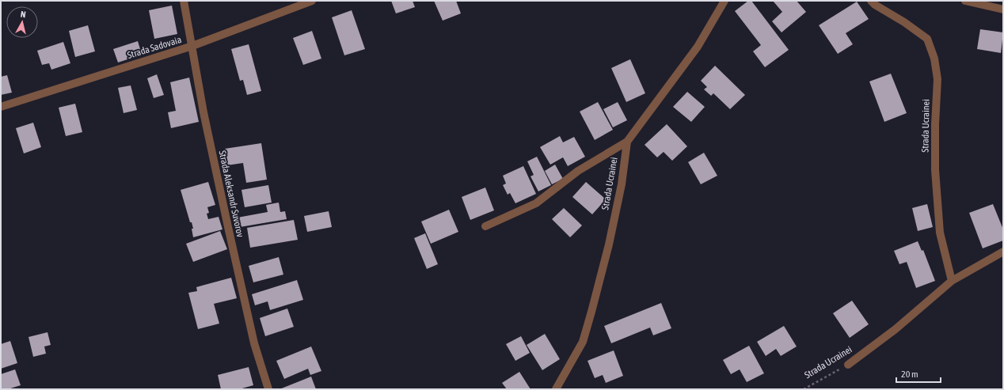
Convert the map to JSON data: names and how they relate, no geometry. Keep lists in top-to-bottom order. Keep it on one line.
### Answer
{"streets":{"street":["Strada Sadovaia","Strada Ucrainei","Strada Aleksandr Suvorov"]},"crossings":[["Strada Sadovaia","Strada Aleksandr Suvorov"]],"scale_bar":"20 m","north":"top"}
